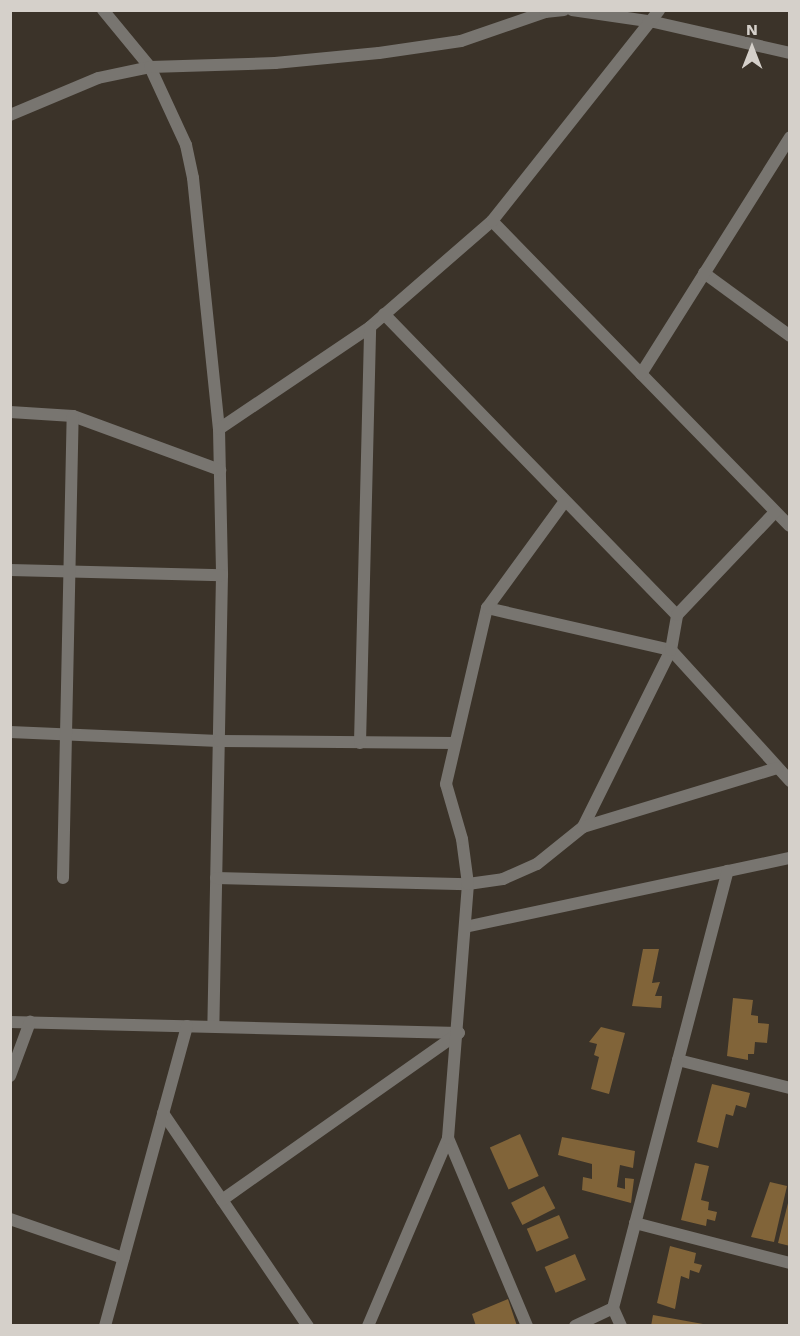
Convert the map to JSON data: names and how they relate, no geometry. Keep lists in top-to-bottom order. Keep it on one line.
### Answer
{"north":"top"}
